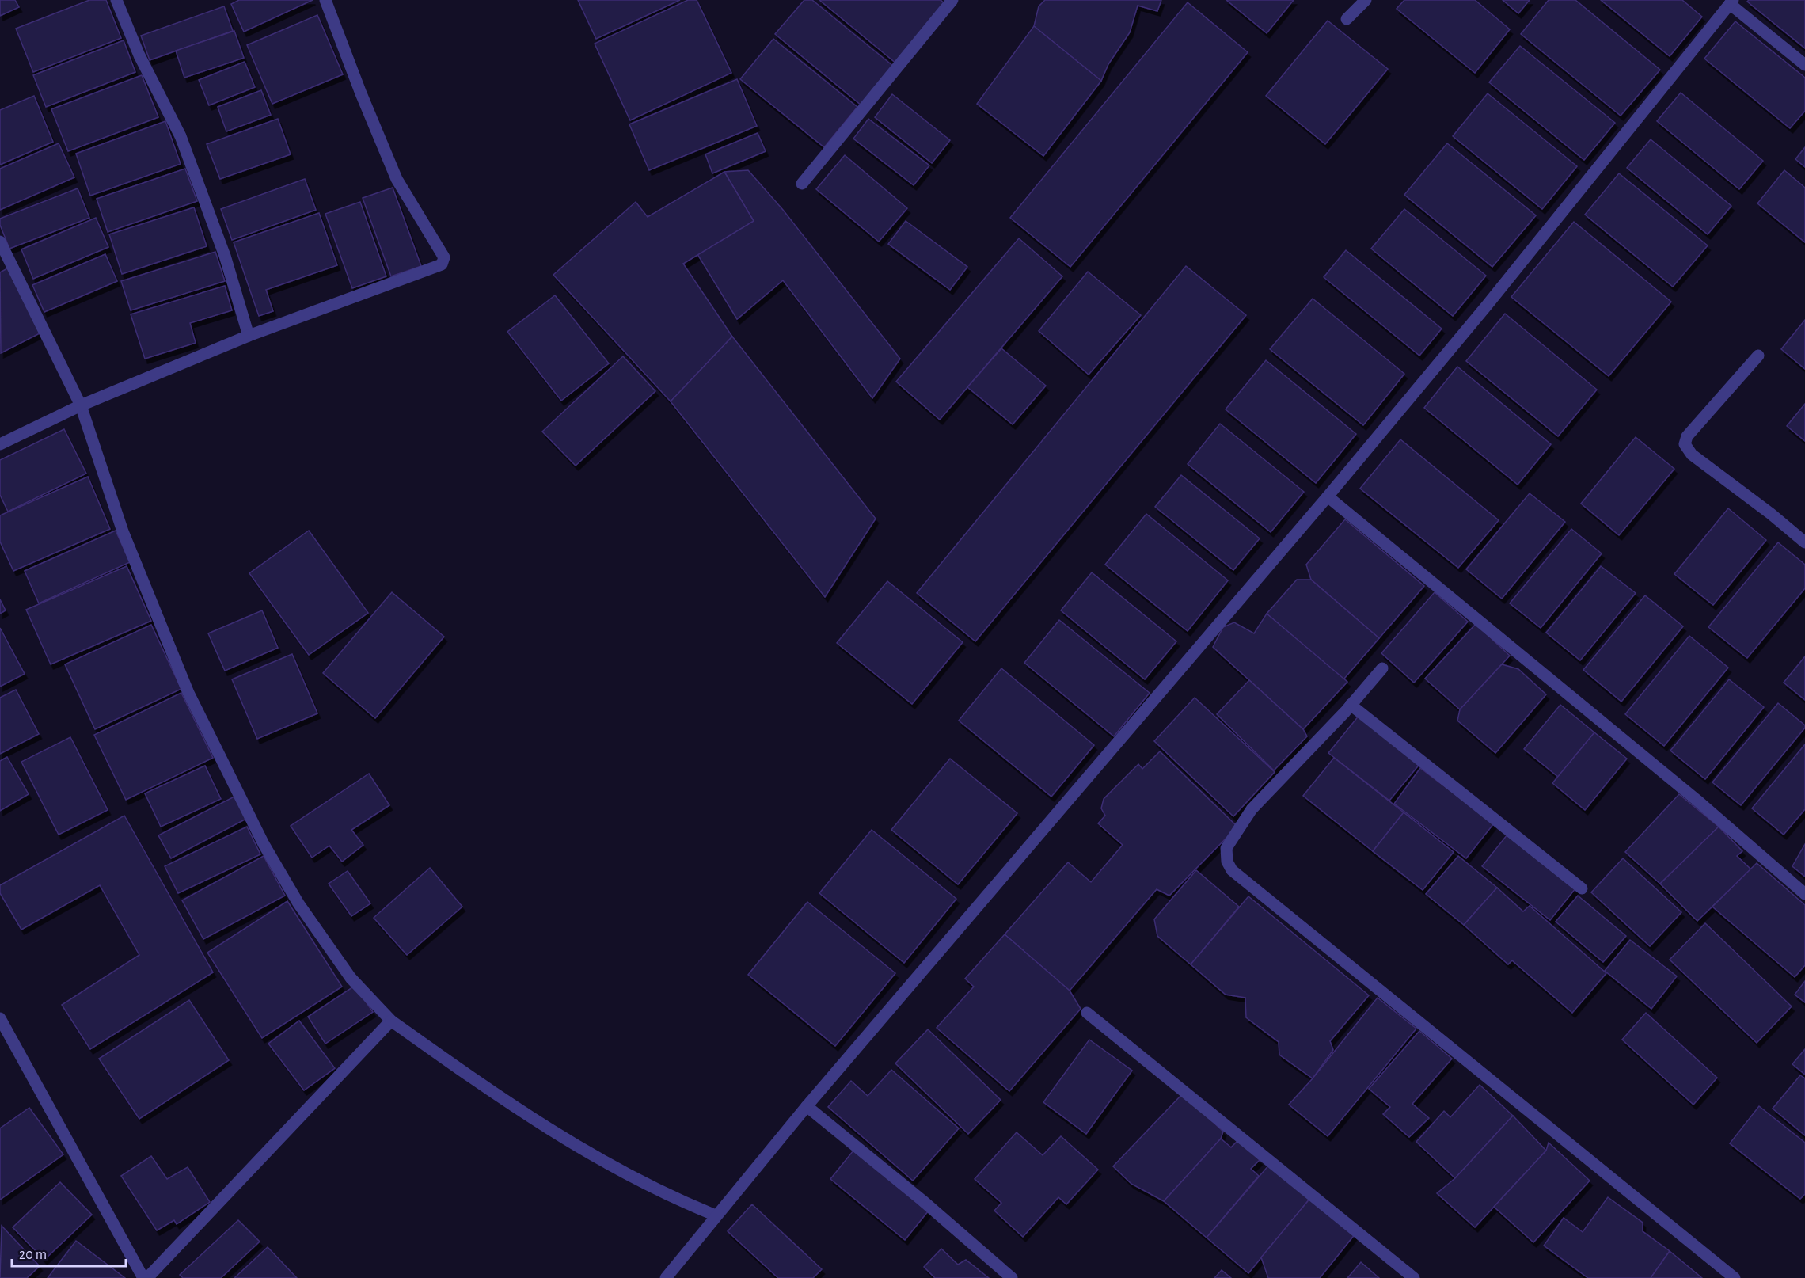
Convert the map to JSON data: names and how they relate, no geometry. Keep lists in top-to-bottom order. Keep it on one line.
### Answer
{"scale_bar":"20 m"}
